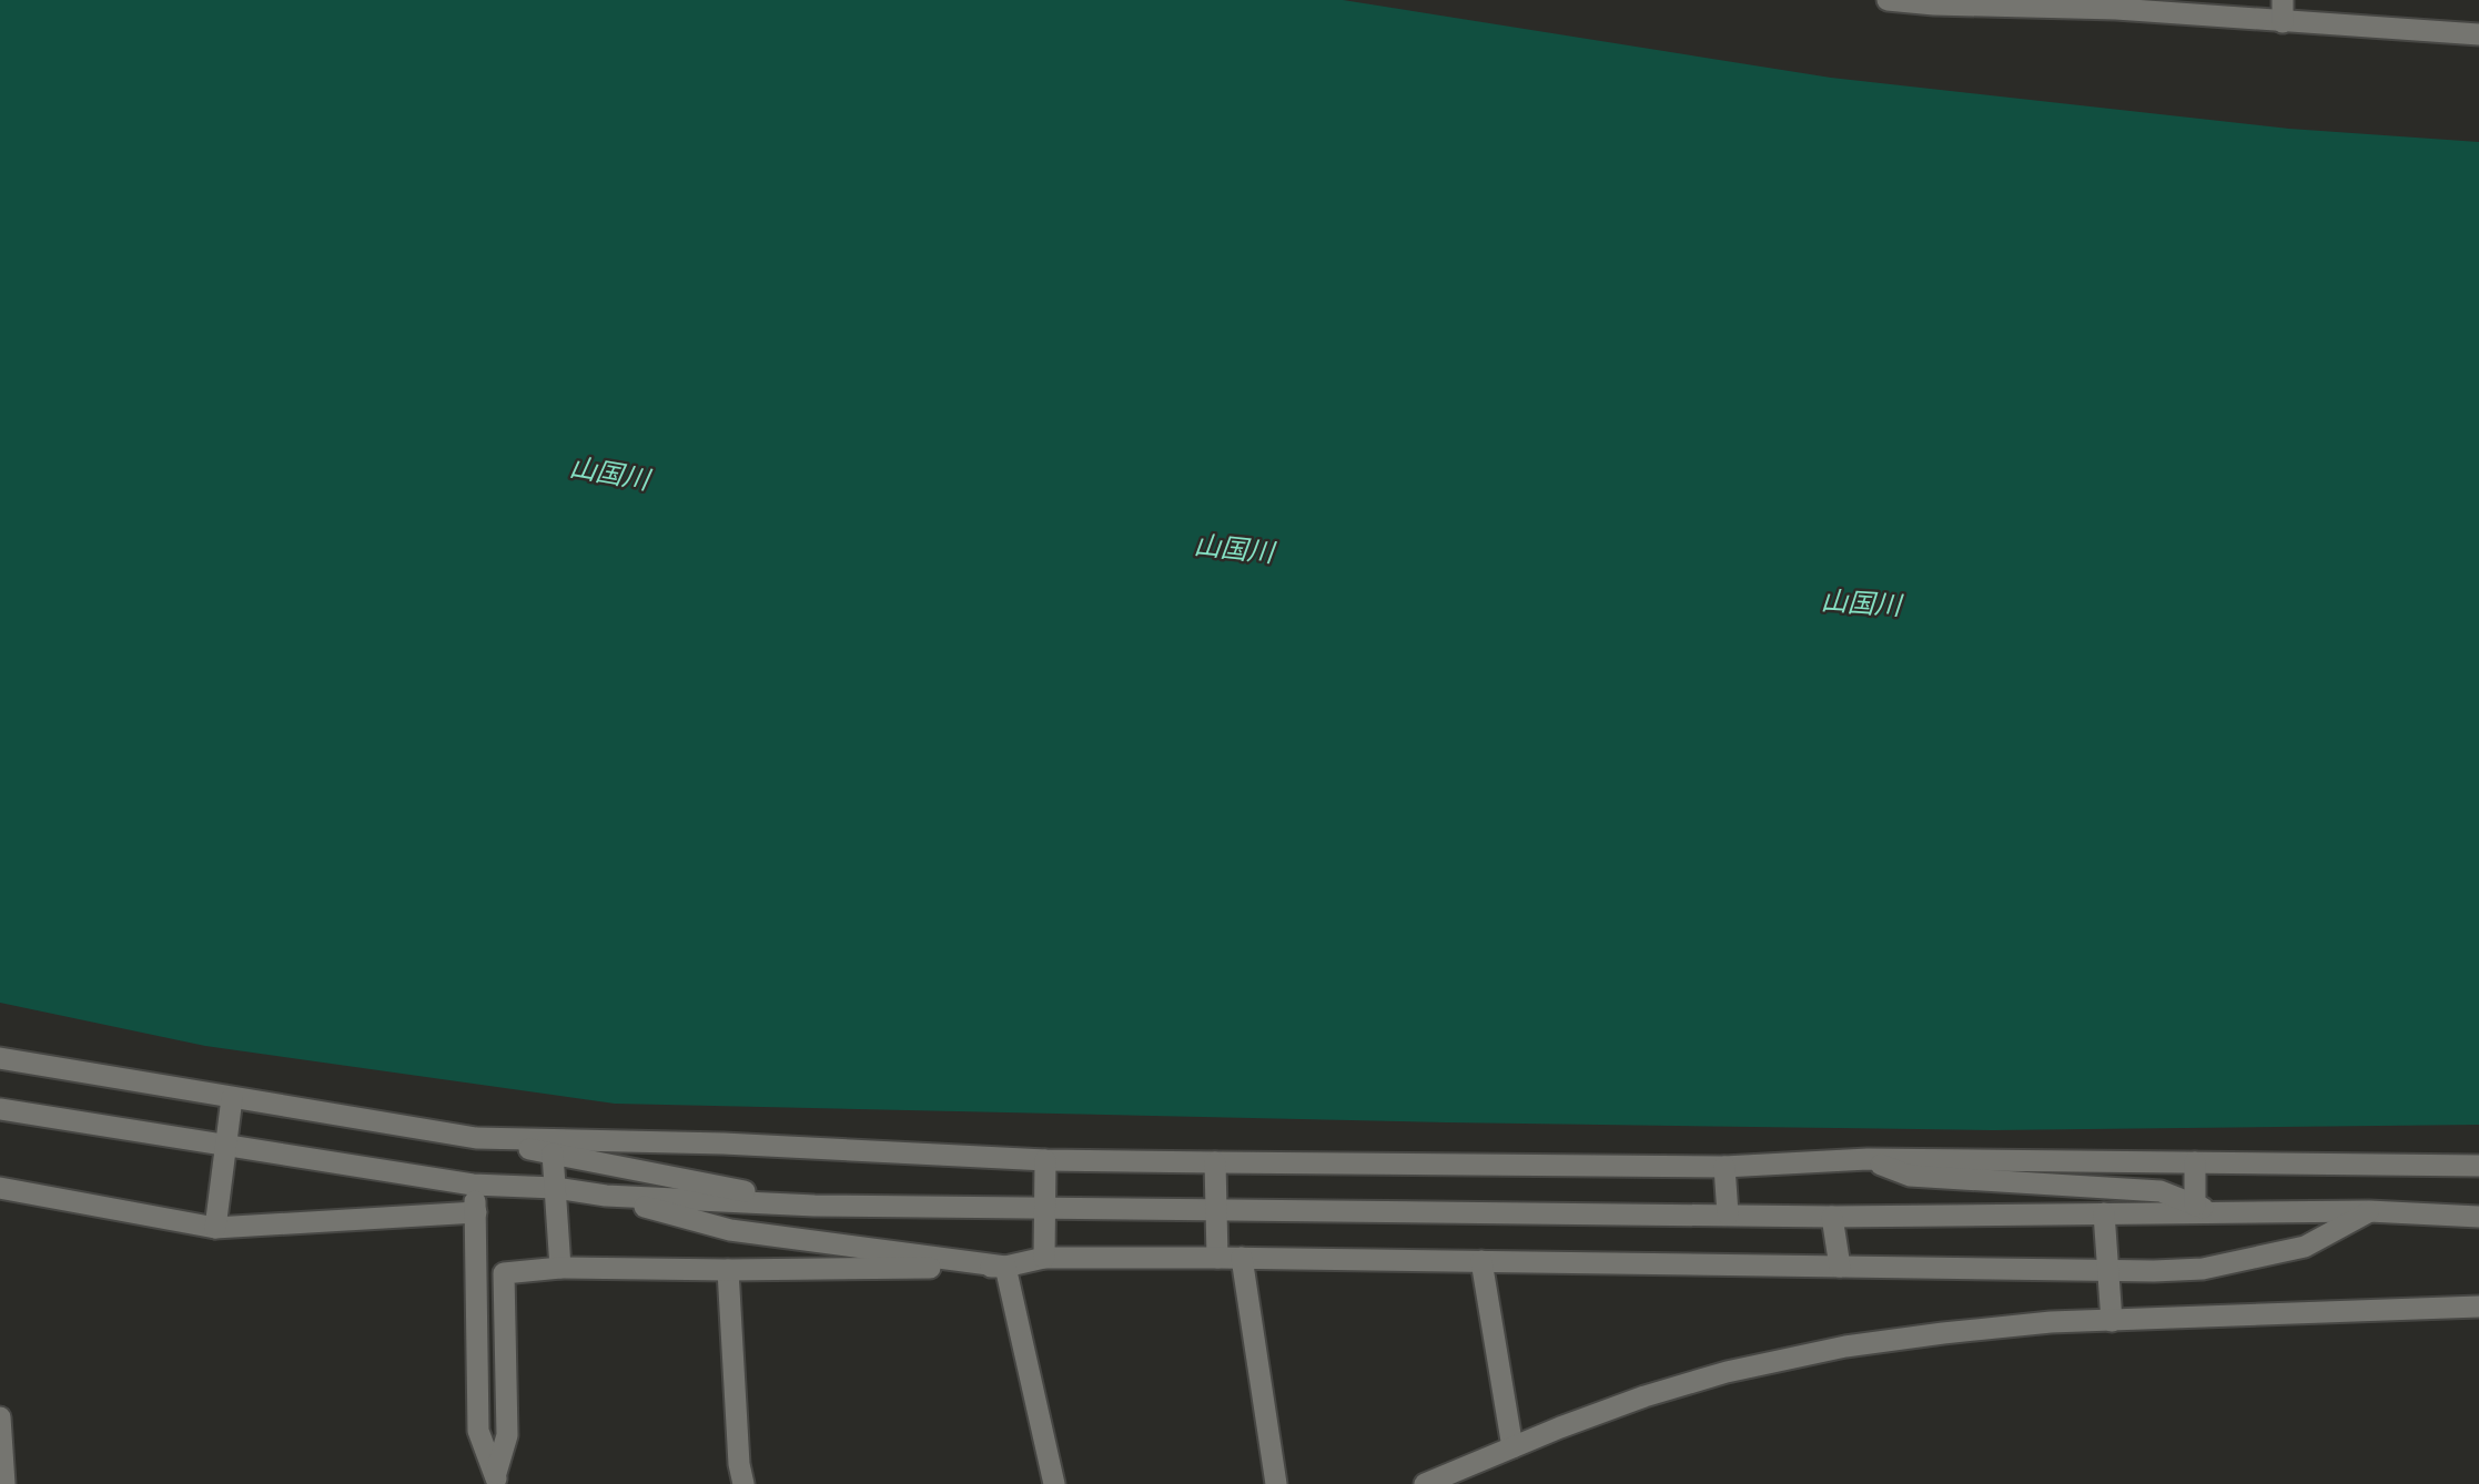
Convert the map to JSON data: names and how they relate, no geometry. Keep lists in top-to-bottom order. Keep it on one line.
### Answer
{"water":["山国川"]}
